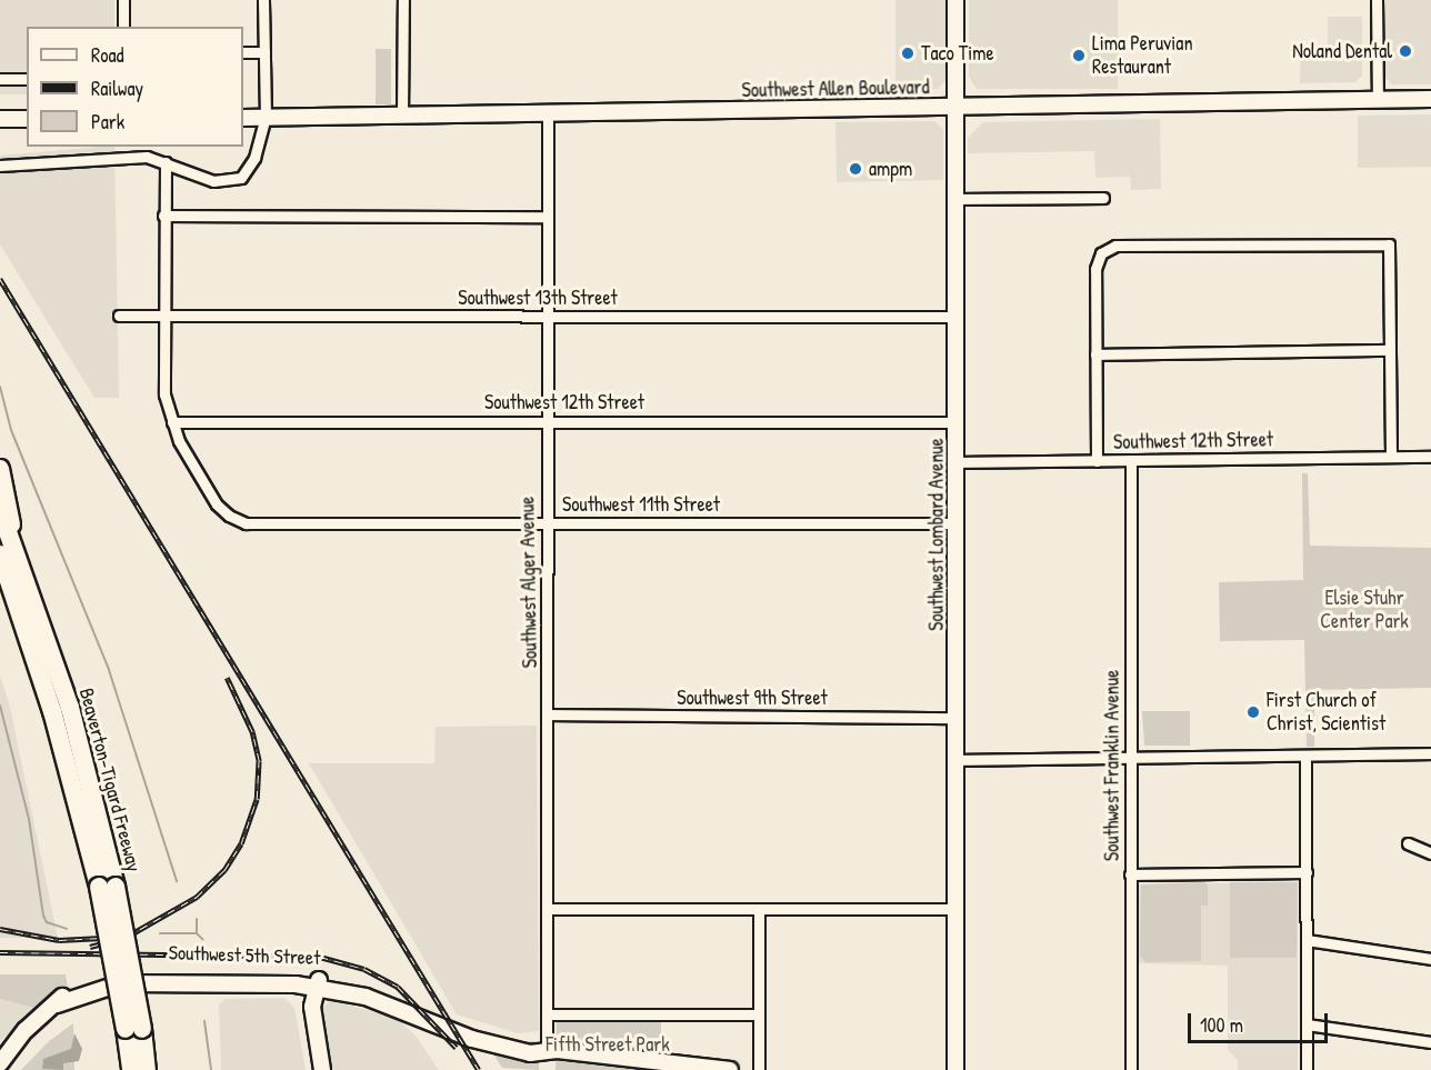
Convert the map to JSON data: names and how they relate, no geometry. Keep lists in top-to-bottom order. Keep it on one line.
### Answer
{"streets":{"highway":["Beaverton-Tigard Freeway"],"street":["Southwest Allen Boulevard","Southwest 13th Street","Southwest 12th Street","Southwest 11th Street","Southwest Lombard Avenue","Southwest Alger Avenue","Southwest 9th Street","Southwest Franklin Avenue","Southwest 5th Street"]},"crossings":[["Southwest Allen Boulevard","Southwest Lombard Avenue"],["Southwest Allen Boulevard","Southwest Alger Avenue"],["Southwest 13th Street","Southwest Lombard Avenue"],["Southwest 13th Street","Southwest Alger Avenue"],["Southwest 12th Street","Southwest 11th Street"],["Southwest 12th Street","Southwest Lombard Avenue"],["Southwest 12th Street","Southwest Alger Avenue"],["Southwest 12th Street","Southwest Franklin Avenue"],["Southwest 11th Street","Southwest Lombard Avenue"],["Southwest 11th Street","Southwest Alger Avenue"],["Southwest Lombard Avenue","Southwest 9th Street"],["Southwest Alger Avenue","Southwest 9th Street"],["Southwest Alger Avenue","Southwest 5th Street"]],"parks":["Elsie Stuhr Center Park","Fifth Street Park"],"places":["Noland Dental","Taco Time","Lima Peruvian Restaurant","ampm","First Church of Christ, Scientist"],"legend":["Road","Railway","Park"],"scale_bar":"100 m"}
